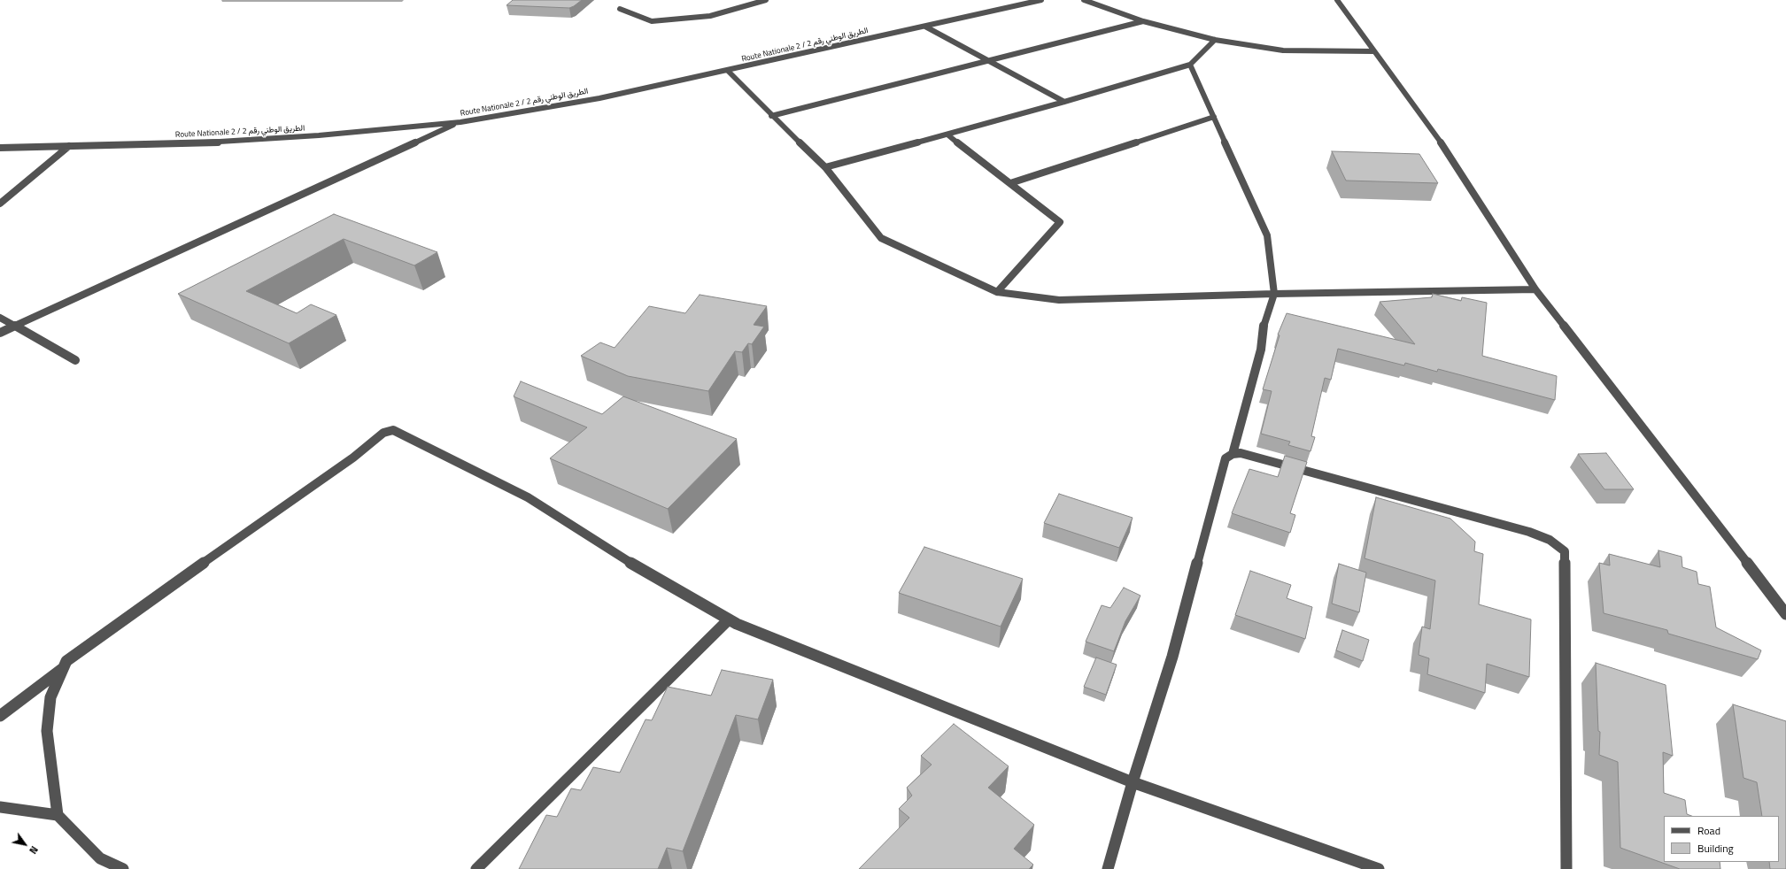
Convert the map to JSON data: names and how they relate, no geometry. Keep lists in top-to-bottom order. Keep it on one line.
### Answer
{"streets":{"street":["Route Nationale 2 / الطريق الوطني رقم 2"]},"legend":["Road","Building"],"north":"bottom right"}
